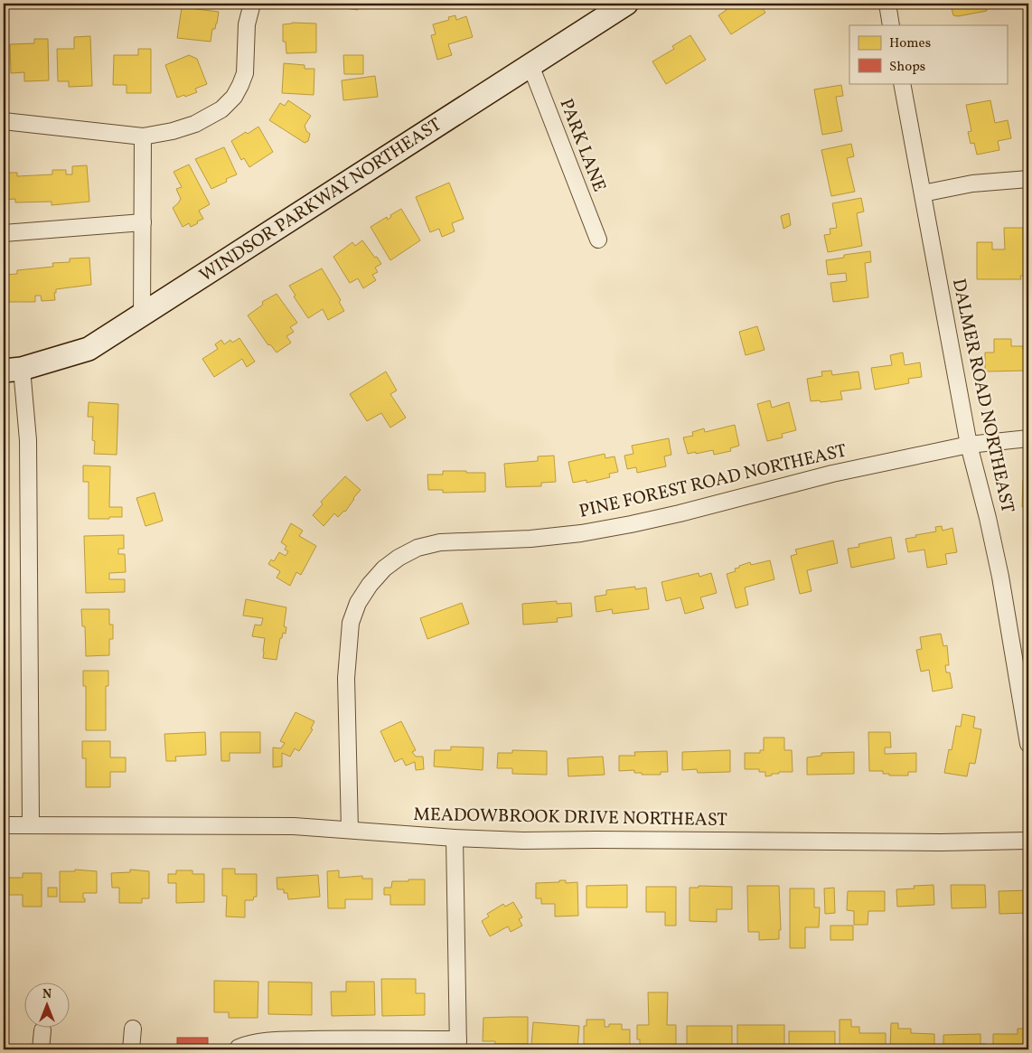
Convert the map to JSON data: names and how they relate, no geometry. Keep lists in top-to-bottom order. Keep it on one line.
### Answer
{"streets":{"street":["PARK LANE","WINDSOR PARKWAY NORTHEAST","DALMER ROAD NORTHEAST","PINE FOREST ROAD NORTHEAST","MEADOWBROOK DRIVE NORTHEAST"]},"crossings":[["PARK LANE","WINDSOR PARKWAY NORTHEAST"],["DALMER ROAD NORTHEAST","PINE FOREST ROAD NORTHEAST"],["PINE FOREST ROAD NORTHEAST","MEADOWBROOK DRIVE NORTHEAST"]],"legend":["Homes","Shops"],"north":"top"}
